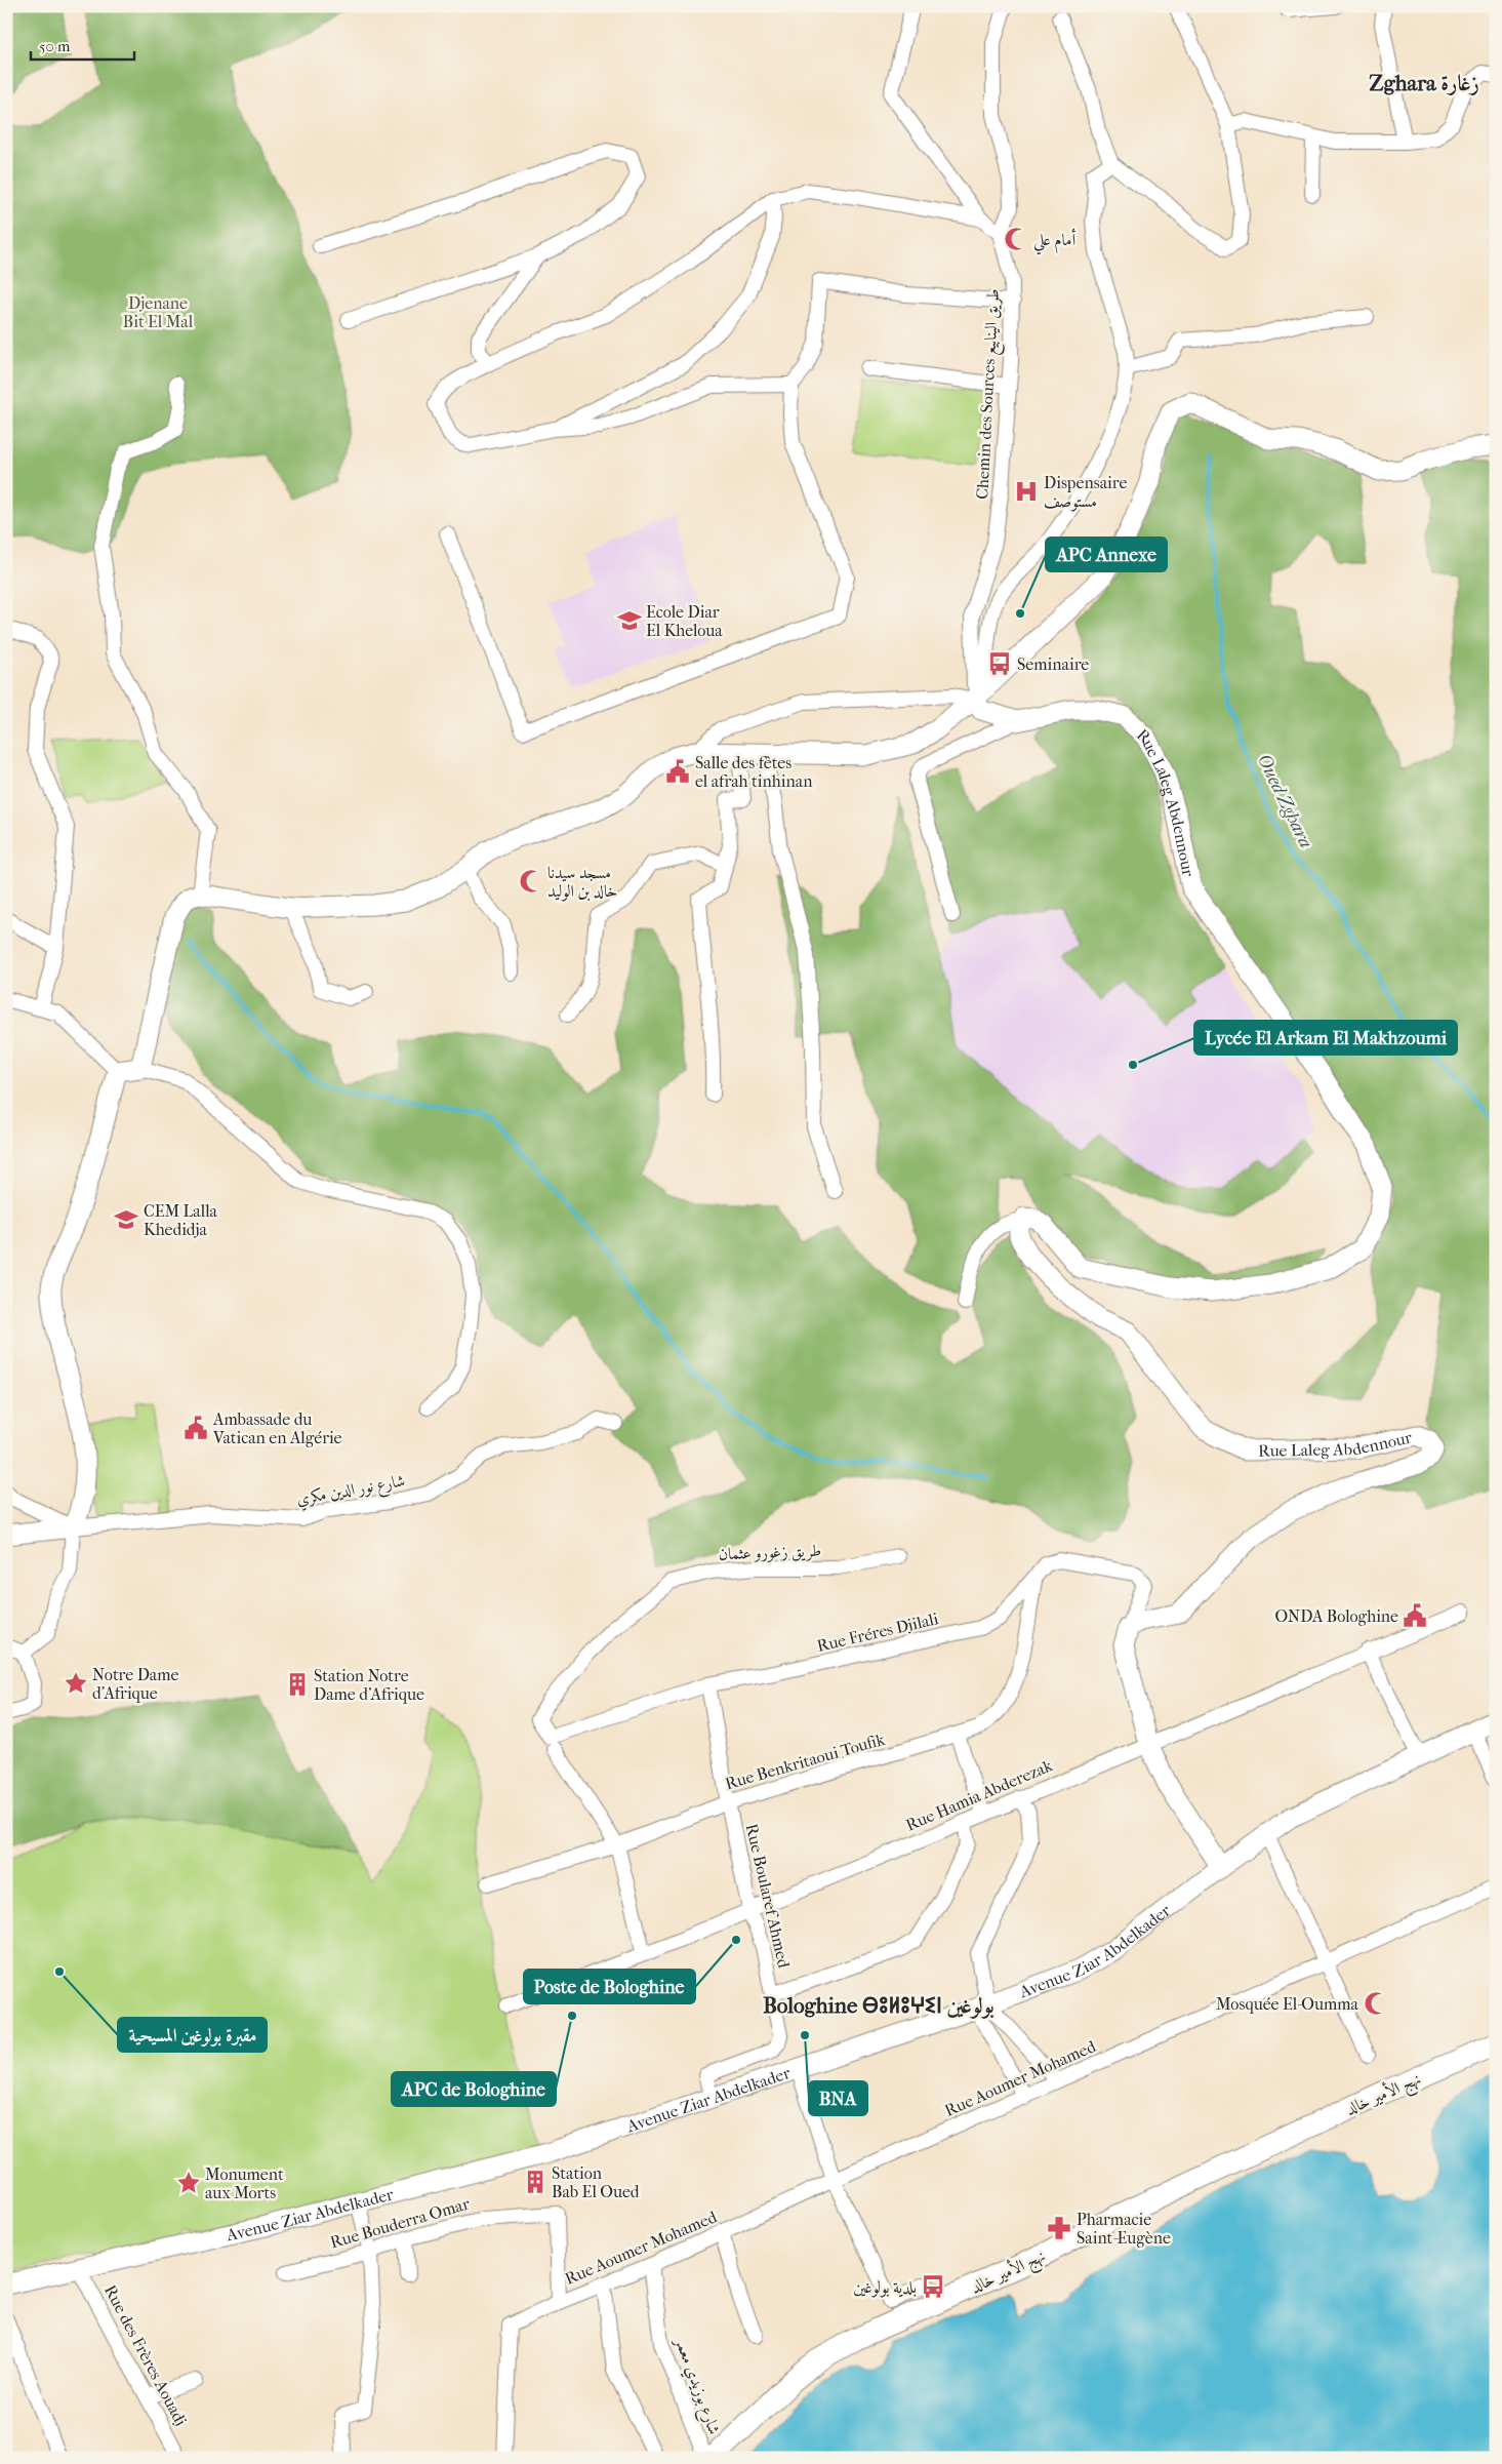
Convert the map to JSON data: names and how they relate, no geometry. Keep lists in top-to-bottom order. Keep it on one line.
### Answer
{"streets":{"main road":["نهج الأمير خالد"],"street":["Chemin des Sources طريق الينابيع","Rue Laleg Abdennour","شارع نور الدين مكري","طريق زغورو عثمان","Rue Fréres Djilali","Rue Benkritaoui Toufik","Rue Hamia Abderezak","Rue Boularef Ahmed","Avenue Ziar Abdelkader","Rue Aoumer Mohamed","Rue Bouderra Omar","Rue des Frères Aouadj","شارع بوزيدي معمر"]},"crossings":[["Chemin des Sources طريق الينابيع","Rue Laleg Abdennour"],["Rue Laleg Abdennour","Rue Fréres Djilali"],["طريق زغورو عثمان","Rue Fréres Djilali"],["Rue Fréres Djilali","Rue Benkritaoui Toufik"],["Rue Fréres Djilali","Rue Boularef Ahmed"],["Rue Benkritaoui Toufik","Rue Boularef Ahmed"],["Rue Hamia Abderezak","Rue Boularef Ahmed"],["Rue Boularef Ahmed","Avenue Ziar Abdelkader"],["Avenue Ziar Abdelkader","Rue des Frères Aouadj"],["Rue Aoumer Mohamed","Rue Bouderra Omar"],["Rue Aoumer Mohamed","شارع بوزيدي معمر"]],"districts":["Zghara زغارة","Bologhine ⴱⵓⵍⵓⵖⵉⵏ بولوغين"],"water":["Oued Zghara"],"parks":["Djenane Bit El Mal"],"places":{"mosque":["أمام علي","مسجد سيدنا خالد بن الوليد","Mosquée El-Oumma"],"hospital":["Dispensaire مستوصف"],"other":["APC Annexe","Lycée El Arkam El Makhzoumi","Poste de Bologhine","مقبرة بولوغين المسيحية","APC de Bologhine","BNA"],"school or university":["Ecole Diar El Kheloua","CEM Lalla Khedidja"],"bus stop":["Seminaire","بلدية بولوغين"],"public building":["Salle des fêtes el afrah tinhinan","Ambassade du Vatican en Algérie","ONDA Bologhine"],"place":["Notre Dame d'Afrique","Monument aux Morts"],"building":["Station Notre Dame d'Afrique","Station Bab El Oued"],"pharmacy":["Pharmacie Saint-Eugène"]},"scale_bar":"50 m"}
